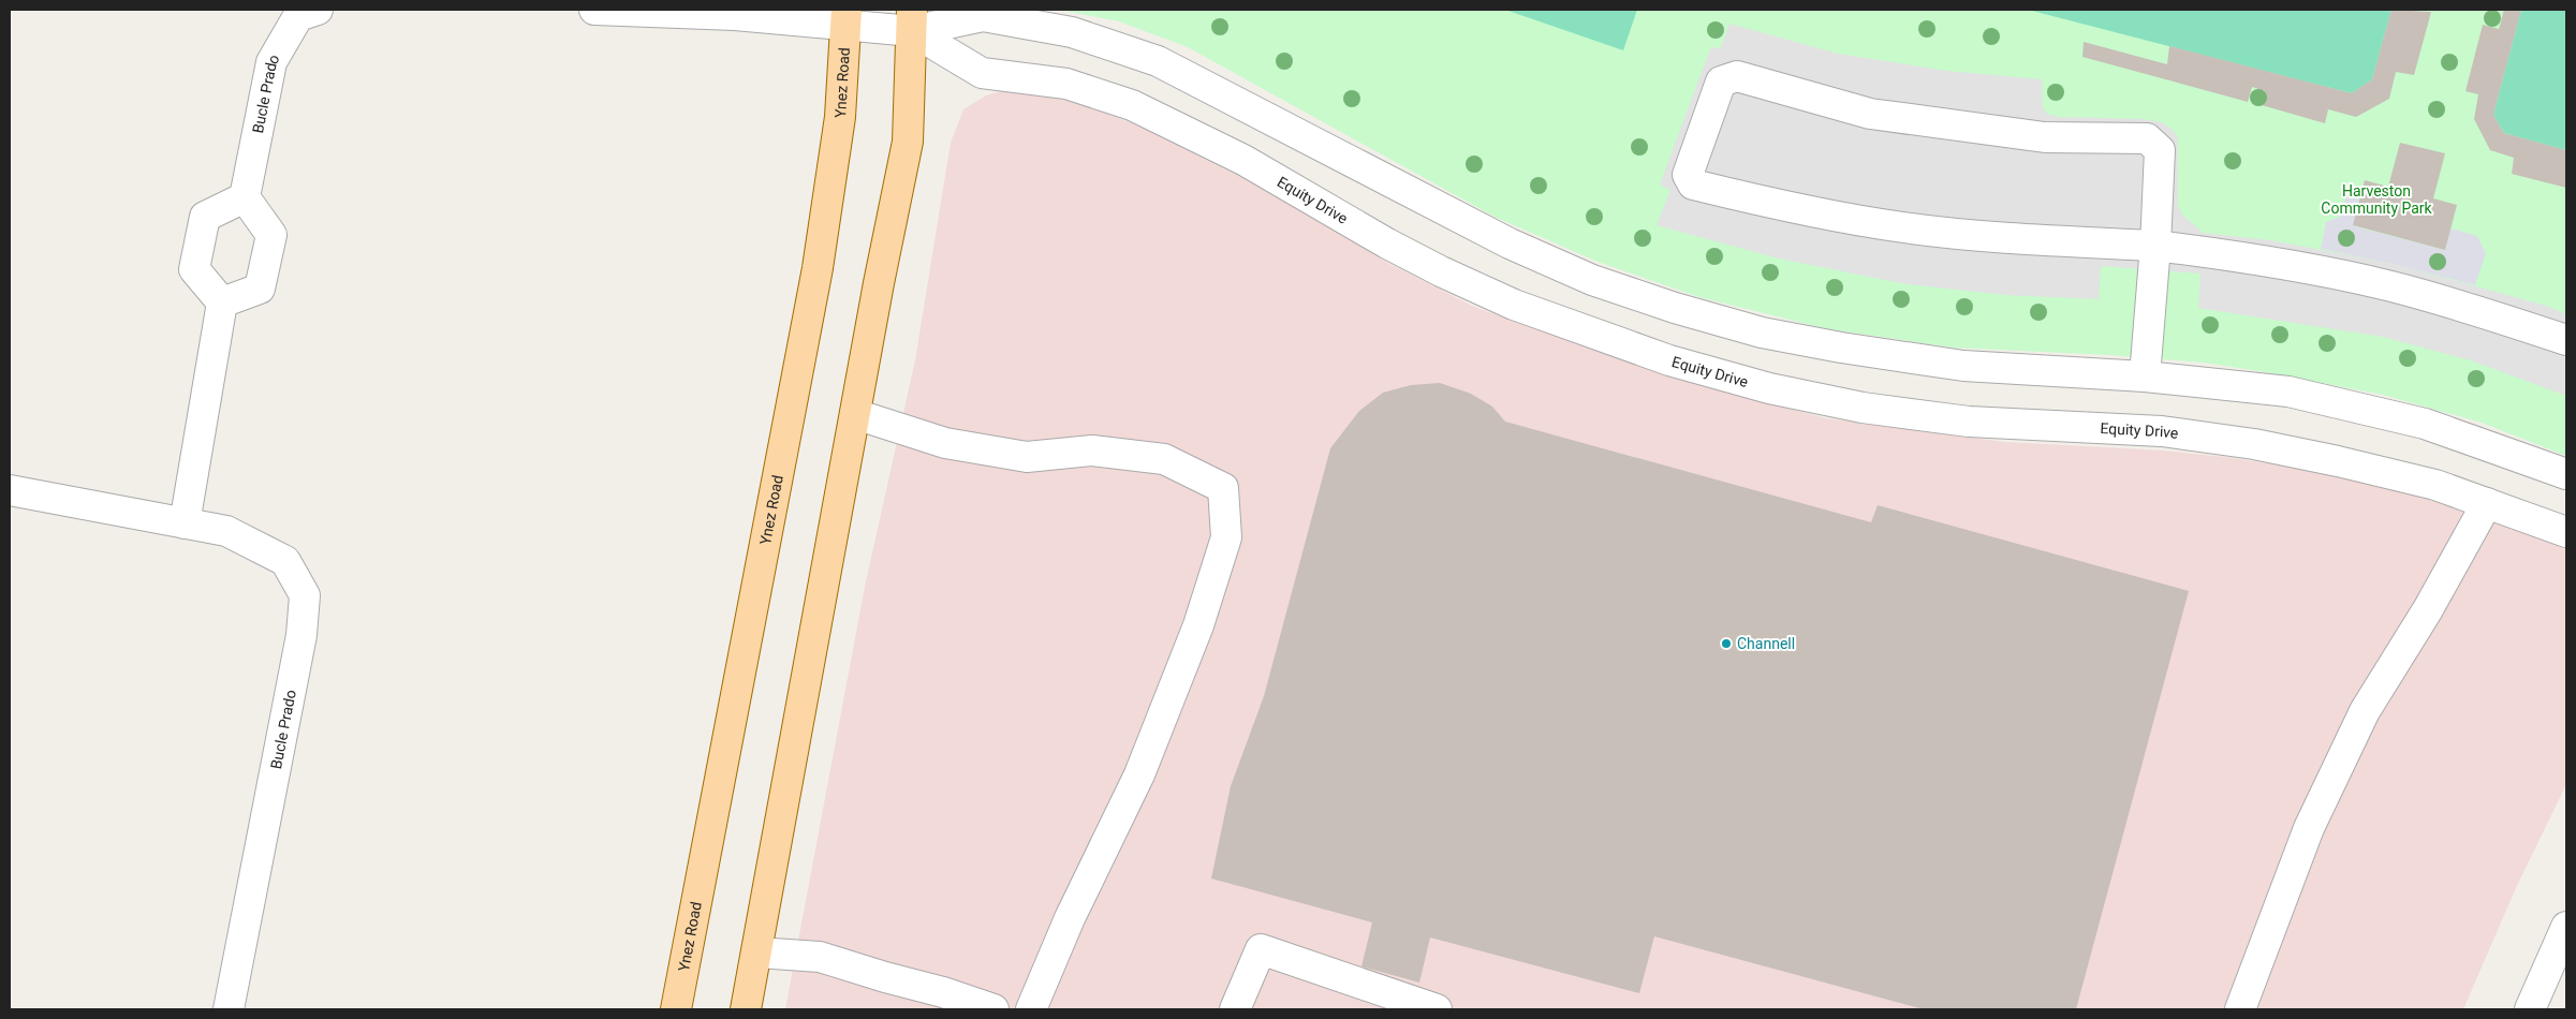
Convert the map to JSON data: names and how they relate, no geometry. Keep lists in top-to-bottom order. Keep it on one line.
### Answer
{"streets":{"main road":["Ynez Road"],"street":["Bucle Prado","Equity Drive"]},"crossings":[["Ynez Road","Equity Drive"]],"parks":["Harveston Community Park"],"places":["Channell"]}
